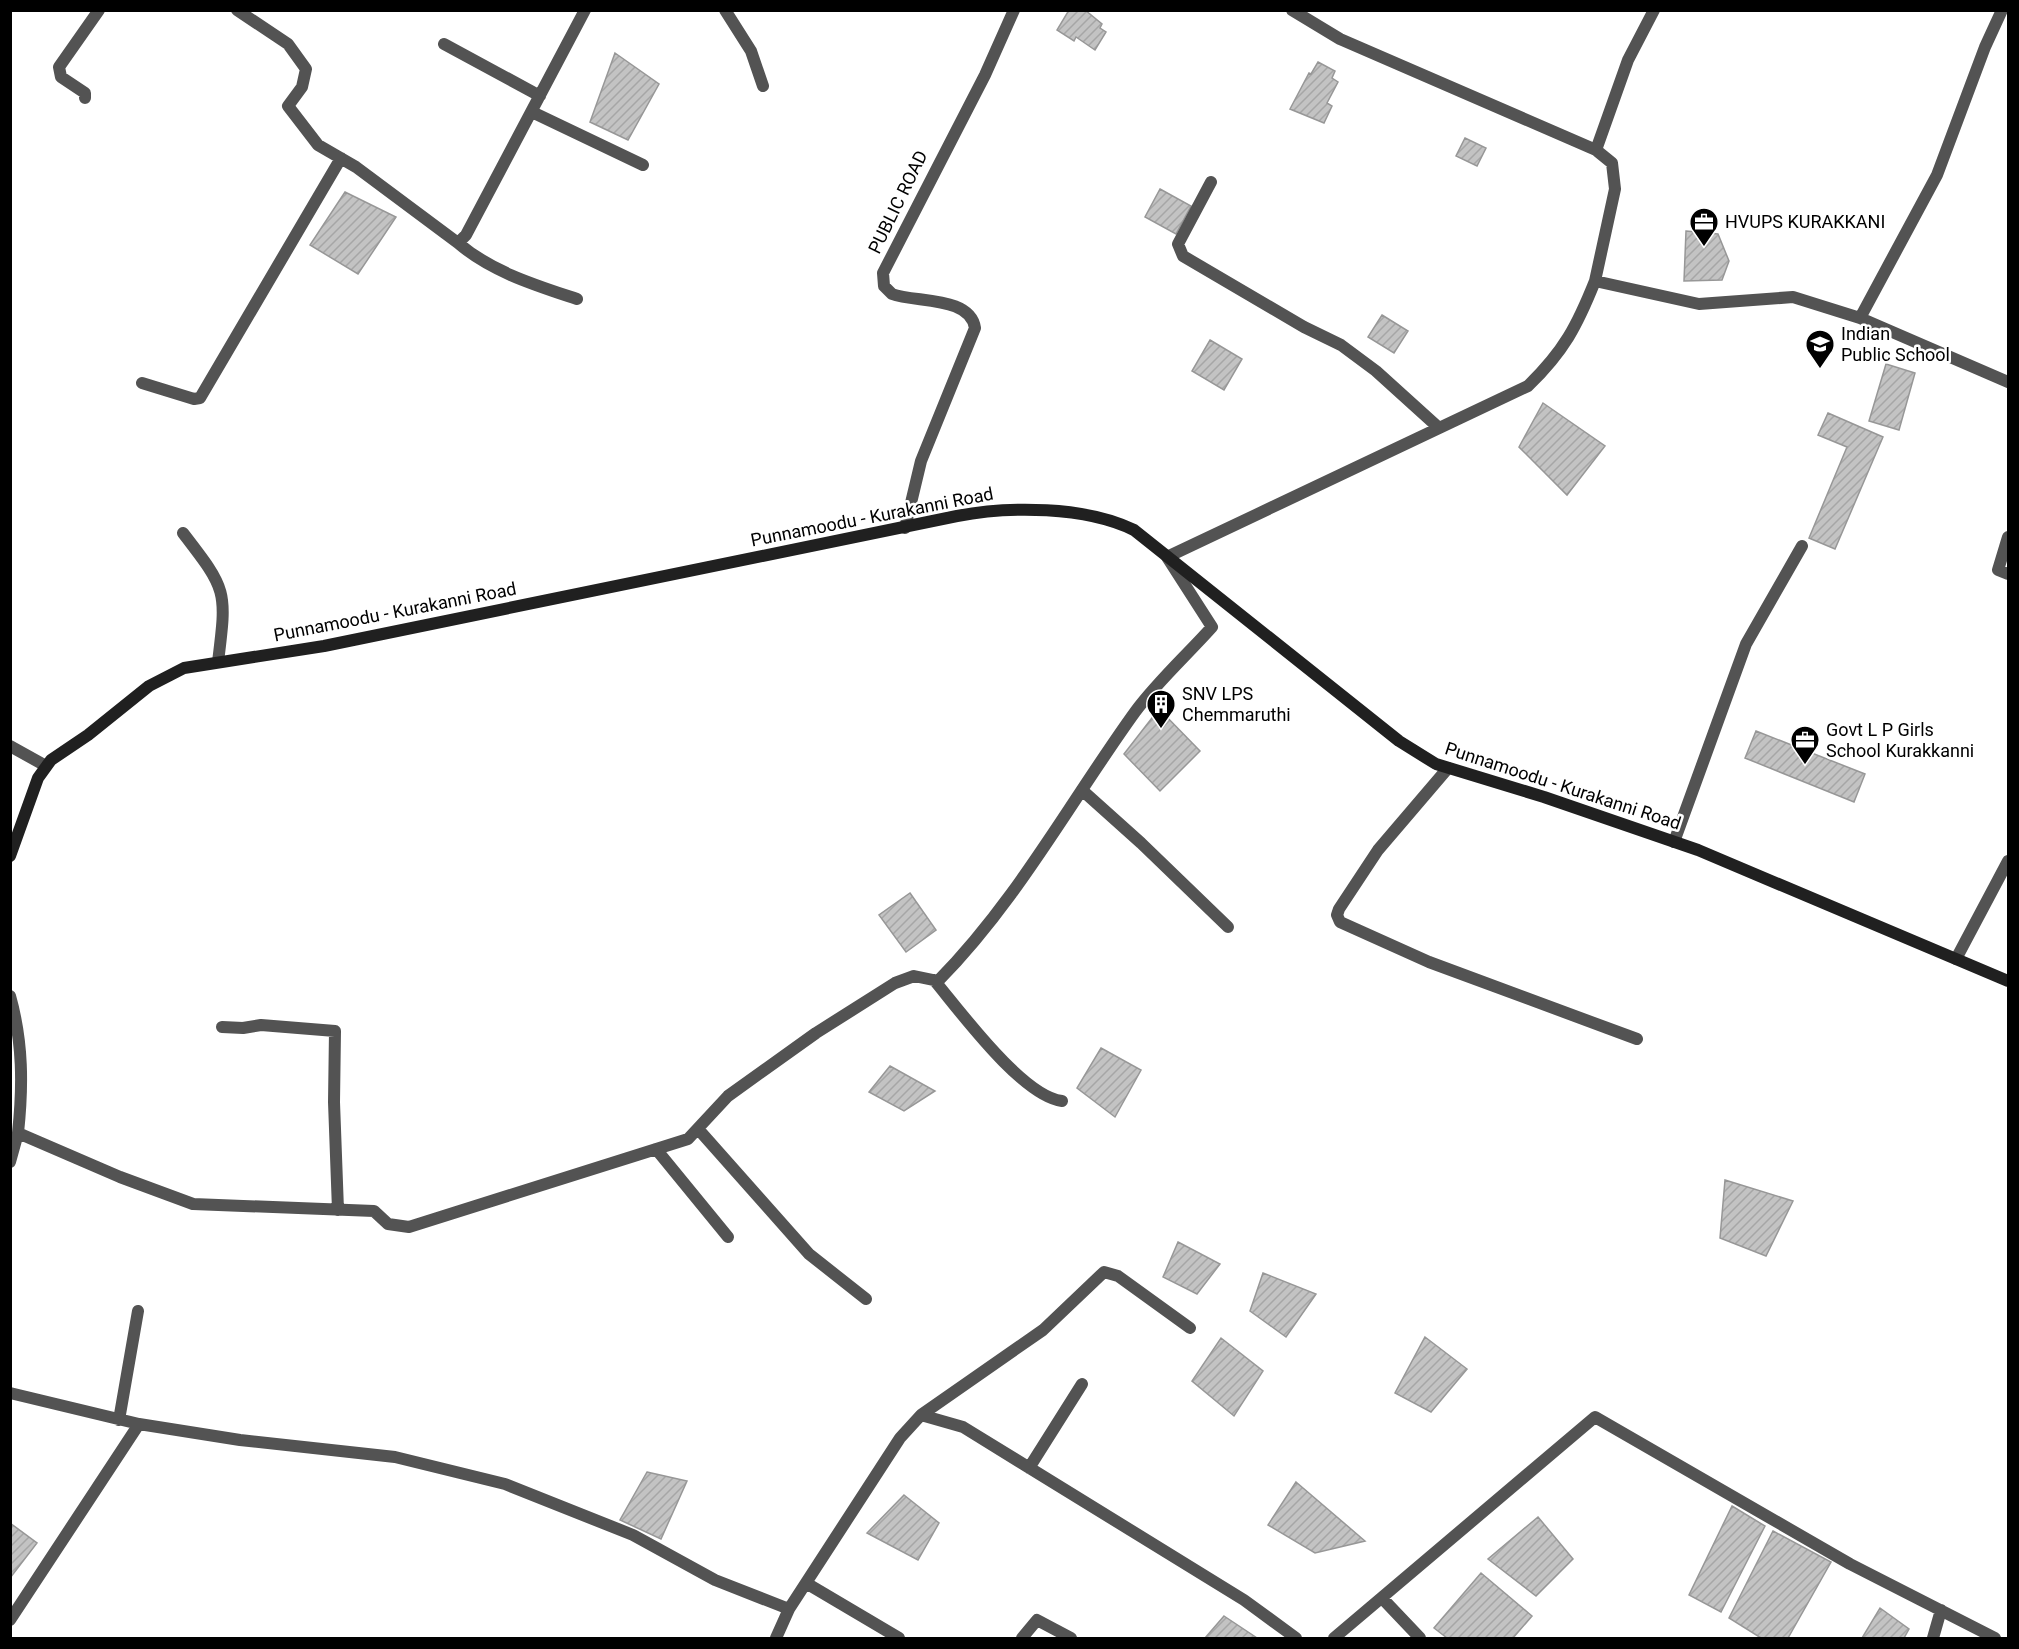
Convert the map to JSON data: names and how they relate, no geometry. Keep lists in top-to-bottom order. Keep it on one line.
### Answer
{"streets":{"main road":["Punnamoodu - Kurakanni Road"],"street":["PUBLIC ROAD"]},"crossings":[["PUBLIC ROAD","Punnamoodu - Kurakanni Road"]],"places":{"office":["HVUPS KURAKKANI","Govt L P Girls School Kurakkanni"],"school or university":["Indian Public School"],"building":["SNV LPS Chemmaruthi"]}}
